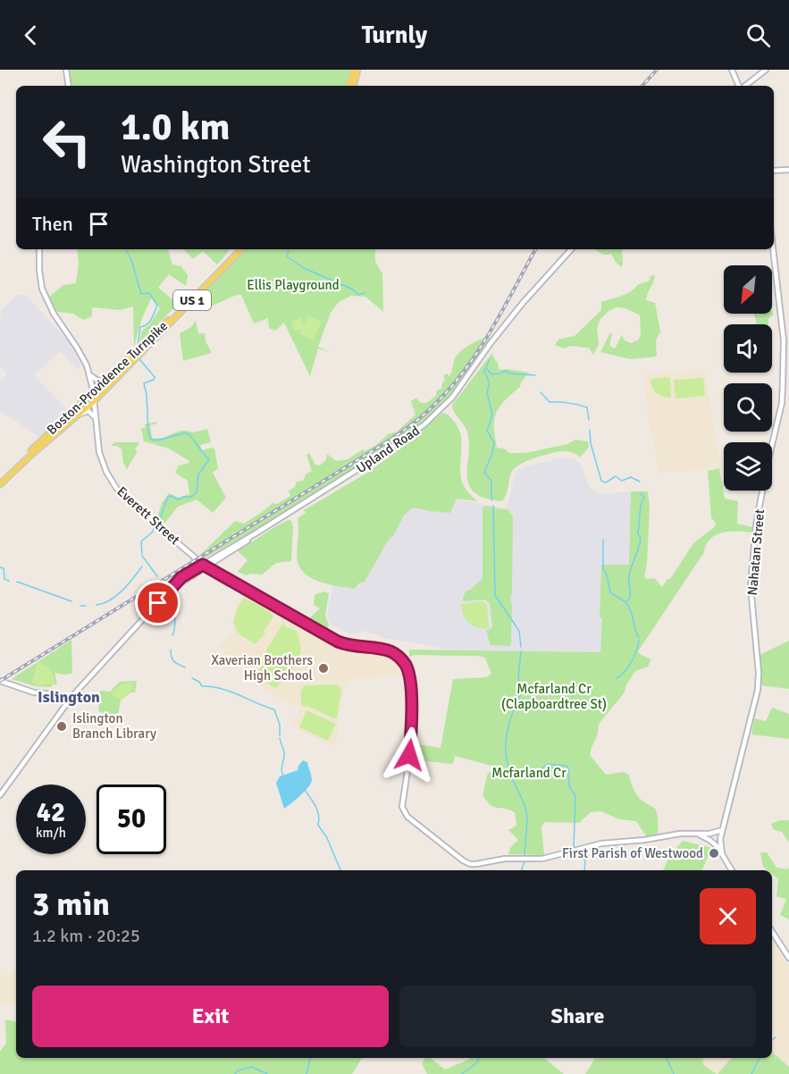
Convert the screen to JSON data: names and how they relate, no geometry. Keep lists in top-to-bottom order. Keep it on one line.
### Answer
{"streets":{"main road":["US 1","Boston-Providence Turnpike","Upland Road","Everett Street","Nahatan Street"]},"crossings":[["US 1","Boston-Providence Turnpike"],["Boston-Providence Turnpike","Everett Street"],["Upland Road","Everett Street"]],"districts":["Islington"],"parks":["Ellis Playground","Mcfarland Cr (Clapboardtree St)","Mcfarland Cr"],"places":["Xaverian Brothers High School","Islington Branch Library","First Parish of Westwood"],"north":"bottom left","page":{"header":"Turnly","turn":["1.0 km","Washington Street"],"then":"Then","speed":"42 km/h","limit":"50","heading":["3 min","1.2 km · 20:25"],"buttons":["Exit","Share"]}}
